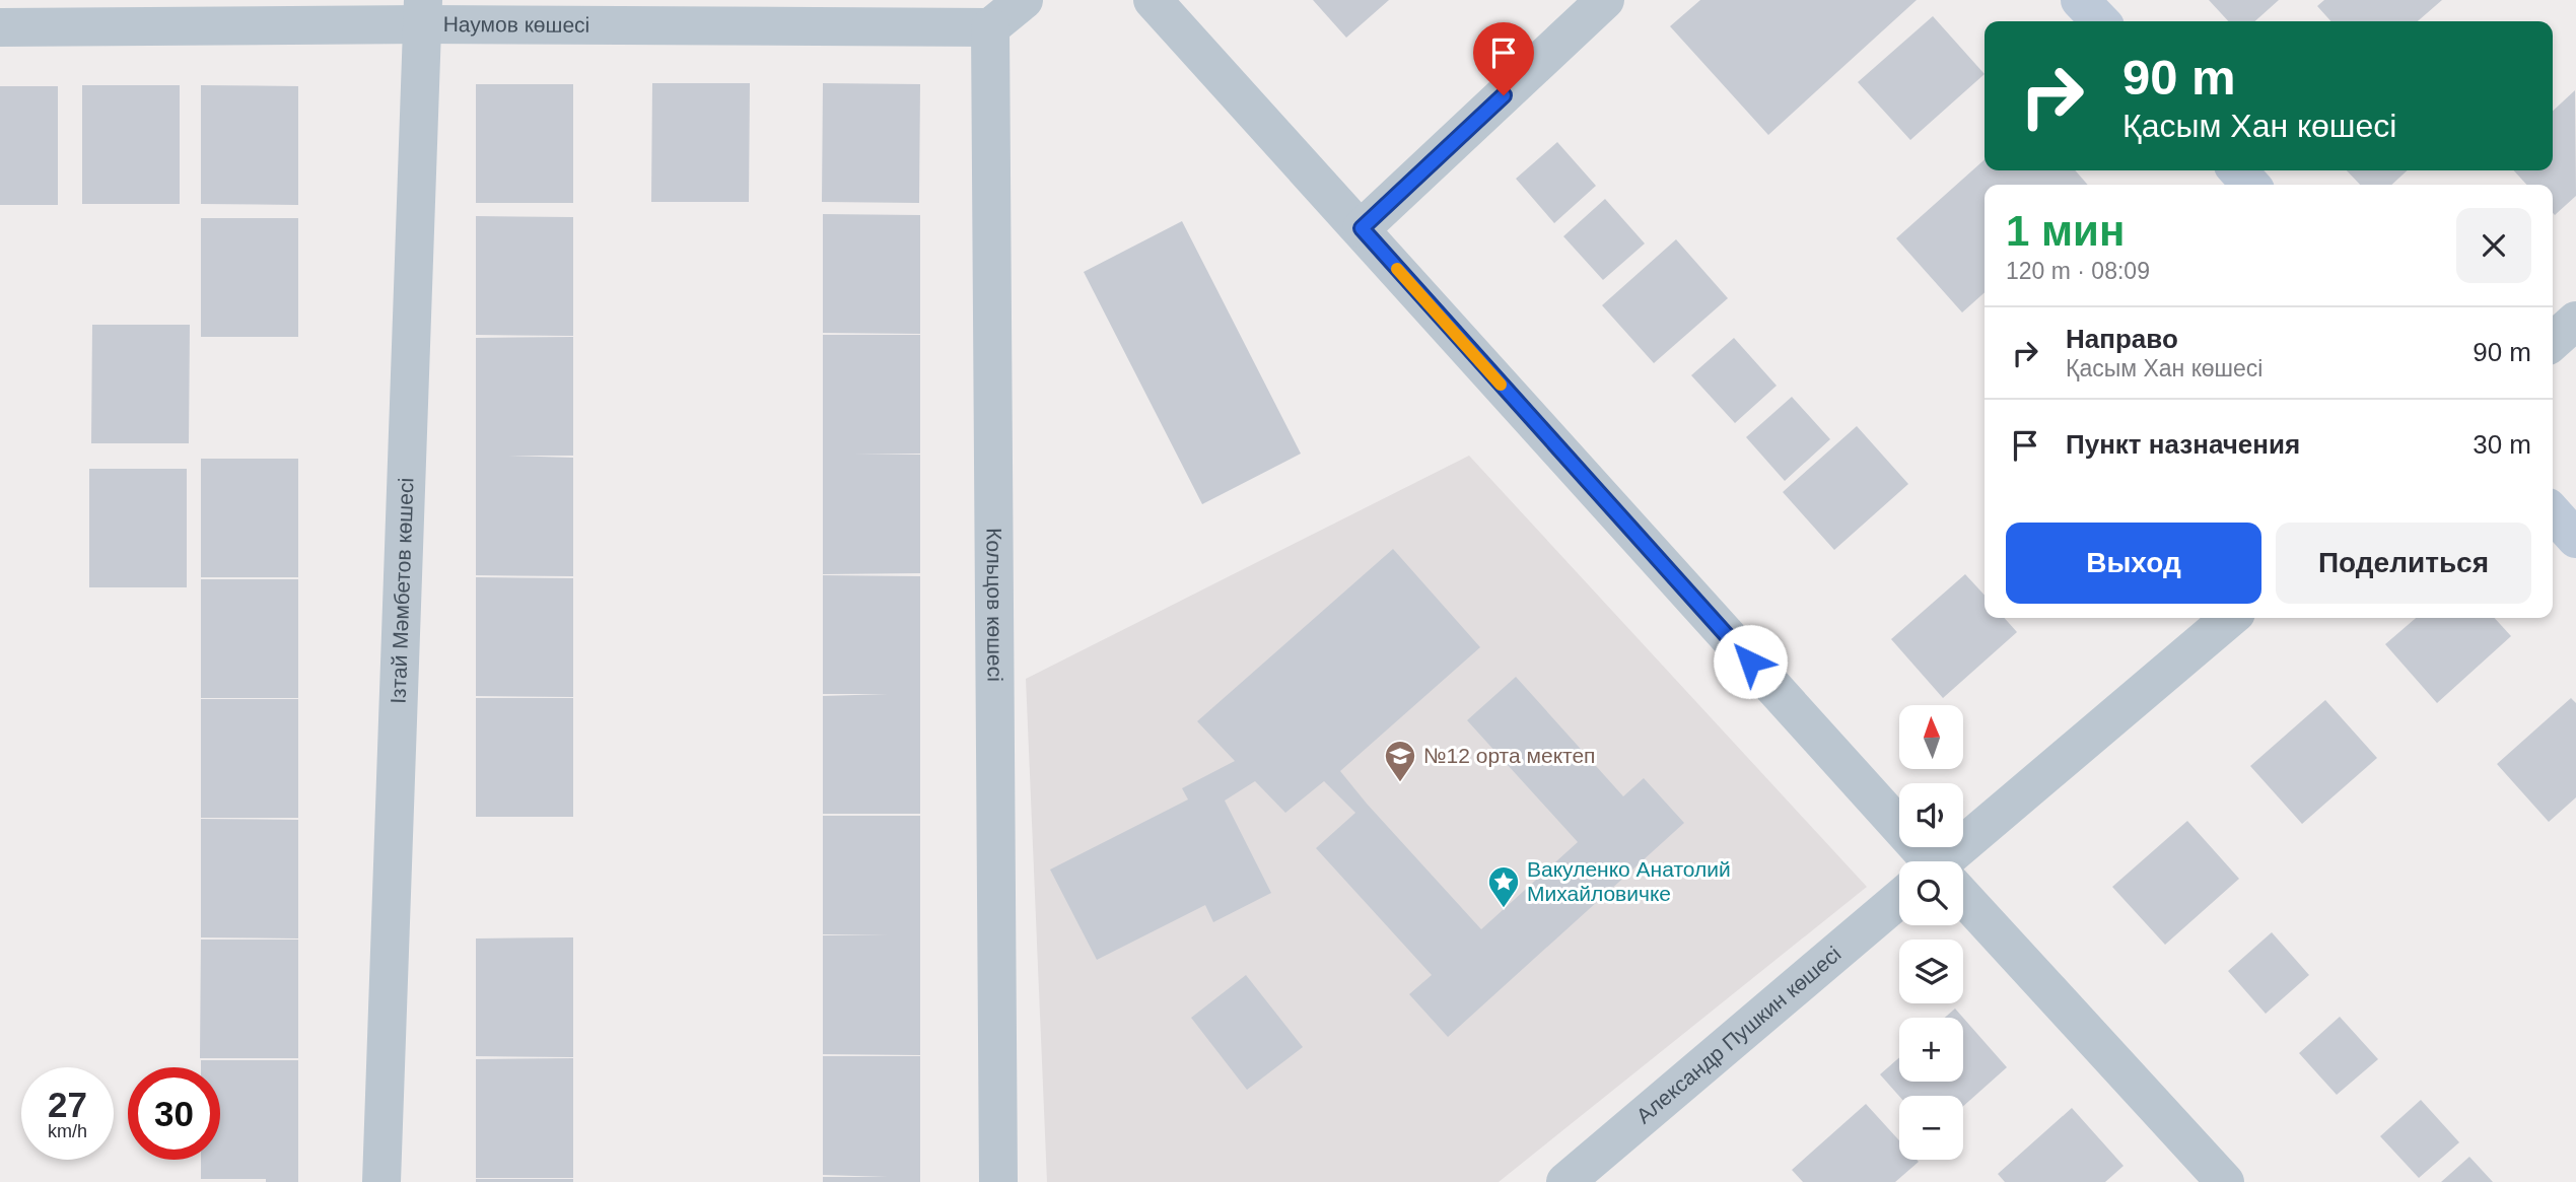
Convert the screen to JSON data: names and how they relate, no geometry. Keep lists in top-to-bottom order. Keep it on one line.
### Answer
{"streets":{"street":["Наумов көшесі","Ізтай Мәмбетов көшесі","Кольцов көшесі","Александр Пушкин көшесі"]},"crossings":[["Наумов көшесі","Ізтай Мәмбетов көшесі"],["Наумов көшесі","Кольцов көшесі"]],"places":{"school or university":["№12 орта мектеп"],"place":["Вакуленко Анатолий Михайловичке"]},"north":"top","page":{"turn":["90 m","Қасым Хан көшесі"],"heading":["1 мин","120 m · 08:09"],"list":[{"name":"Направо","note":"Қасым Хан көшесі","value":"90 m"},{"name":"Пункт назначения","value":"30 m"}],"buttons":["Выход","Поделиться"],"map_buttons":["+","−"],"speed":"27 km/h","limit":"30"}}
